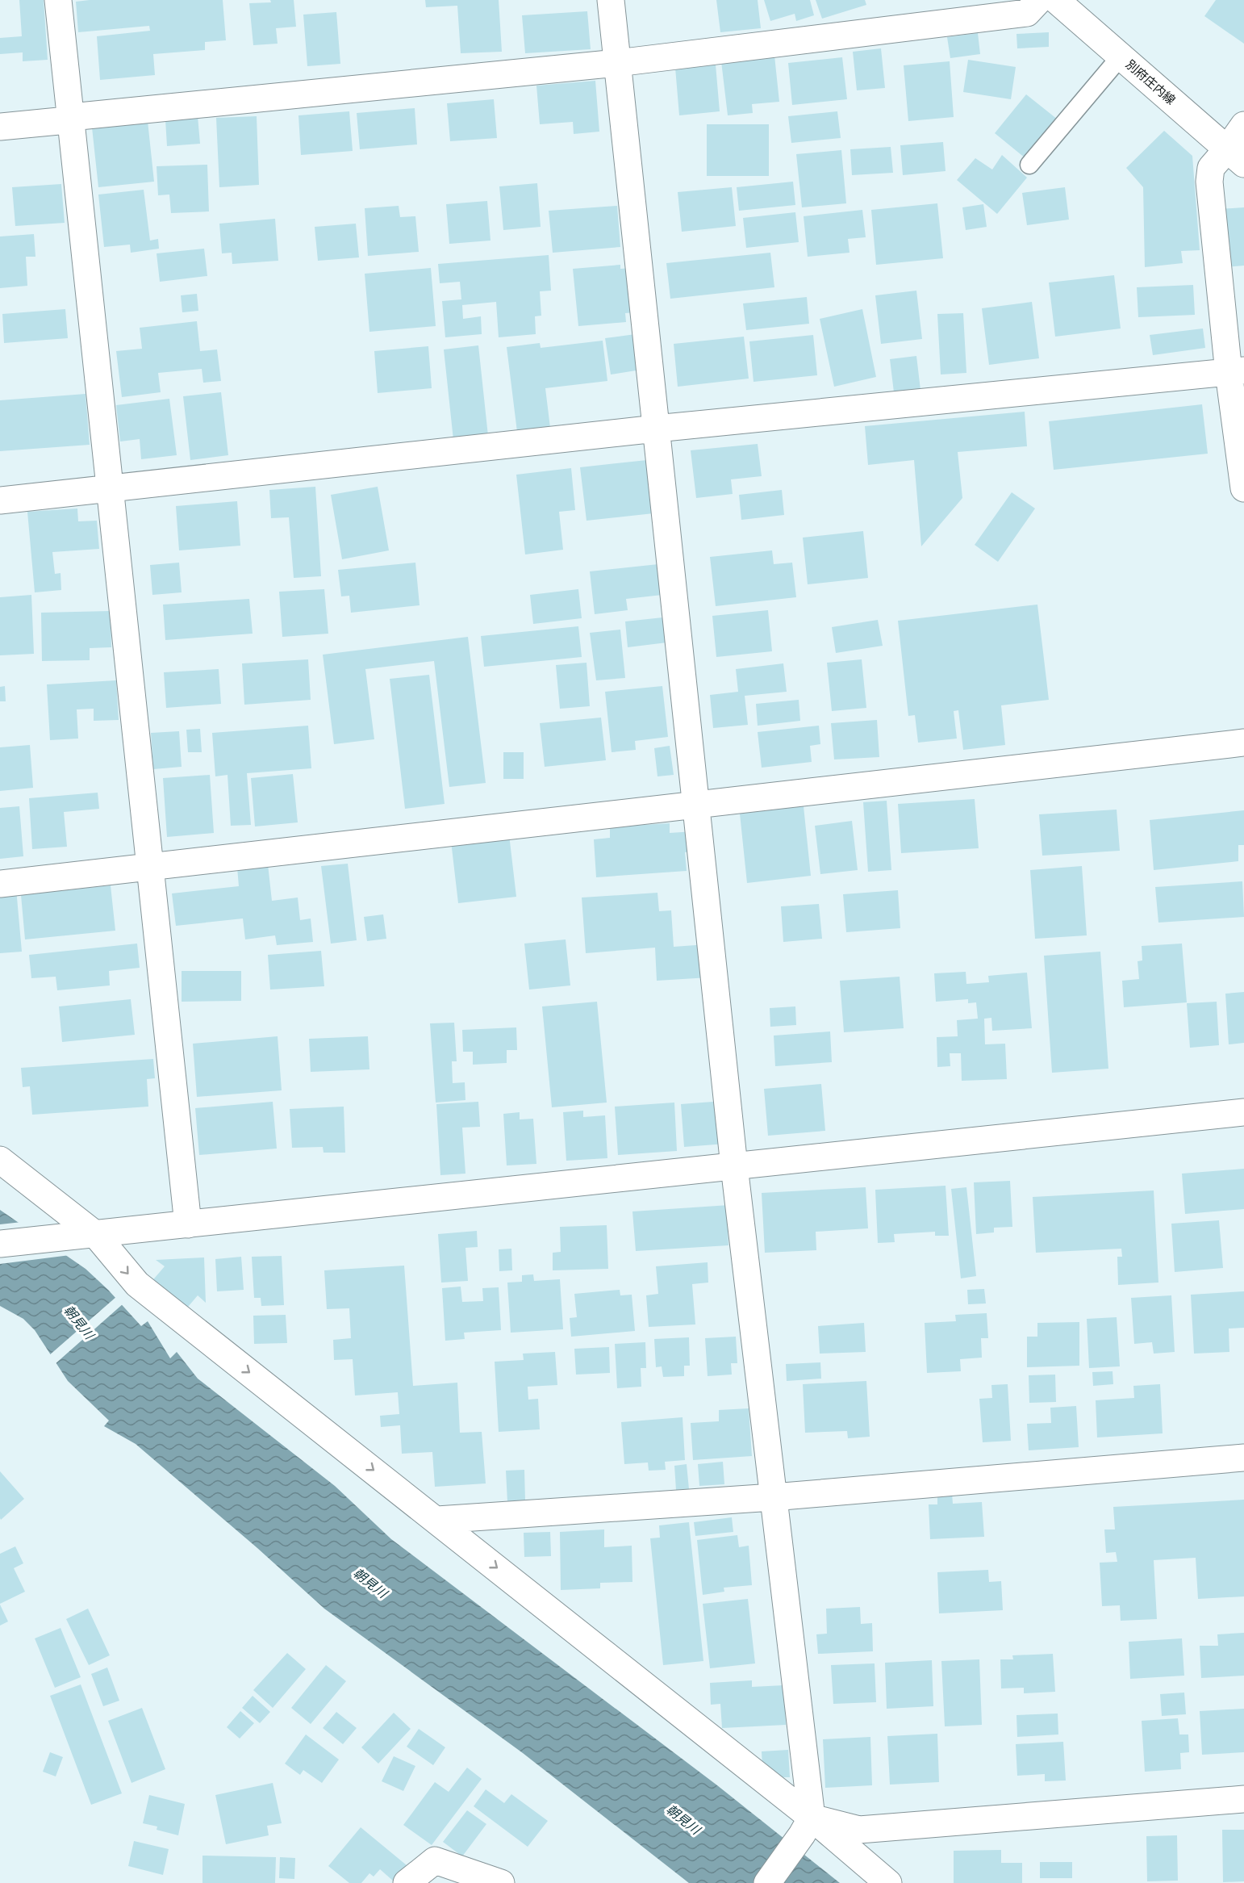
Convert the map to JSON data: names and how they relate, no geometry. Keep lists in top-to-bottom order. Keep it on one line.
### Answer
{"streets":{"street":["別府庄内線"]},"water":["朝見川"]}
